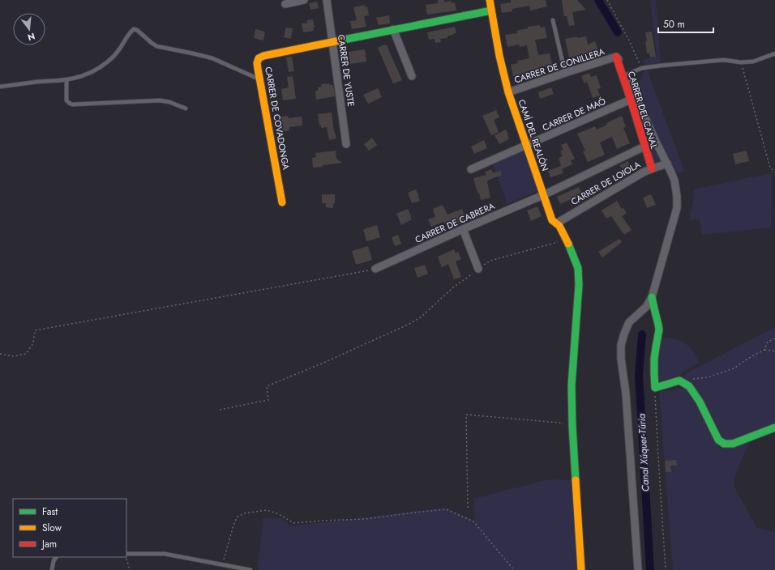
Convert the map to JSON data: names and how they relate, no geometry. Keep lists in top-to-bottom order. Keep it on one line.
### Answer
{"streets":{"street":["CARRER DE CONILLERA","CARRER DE YUSTE","CARRER DEL CANAL","CARRER DE MAÓ","CARRER DE COVADONGA","CAMÍ DEL REALÓN","CARRER DE LOIOLA","CARRER DE CABRERA"]},"crossings":[["CARRER DE CONILLERA","CARRER DEL CANAL"],["CARRER DE CONILLERA","CAMÍ DEL REALÓN"],["CARRER DE YUSTE","CARRER DE COVADONGA"],["CARRER DEL CANAL","CARRER DE MAÓ"],["CARRER DEL CANAL","CARRER DE LOIOLA"],["CARRER DEL CANAL","CARRER DE CABRERA"],["CARRER DE MAÓ","CAMÍ DEL REALÓN"],["CARRER DE COVADONGA","CAMÍ DEL REALÓN"],["CAMÍ DEL REALÓN","CARRER DE LOIOLA"],["CAMÍ DEL REALÓN","CARRER DE CABRERA"]],"water":["Canal Xúquer-Túria"],"legend":["Fast","Slow","Jam"],"scale_bar":"50 m","north":"bottom"}
